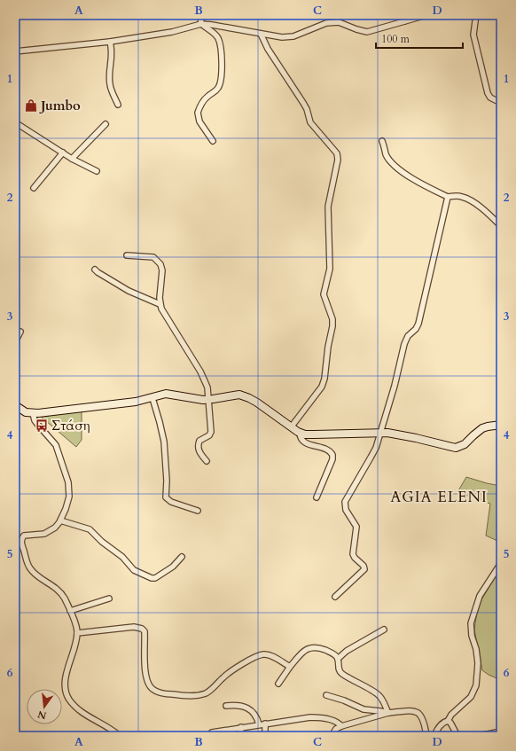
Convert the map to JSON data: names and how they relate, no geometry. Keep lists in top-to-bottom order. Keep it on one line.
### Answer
{"districts":["AGIA ELENI"],"places":{"shop":["Jumbo"],"bus stop":["Στάση"]},"scale_bar":"100 m","north":"bottom","grid":{"columns":["A","B","C","D"],"rows":["1","2","3","4","5","6"]}}
